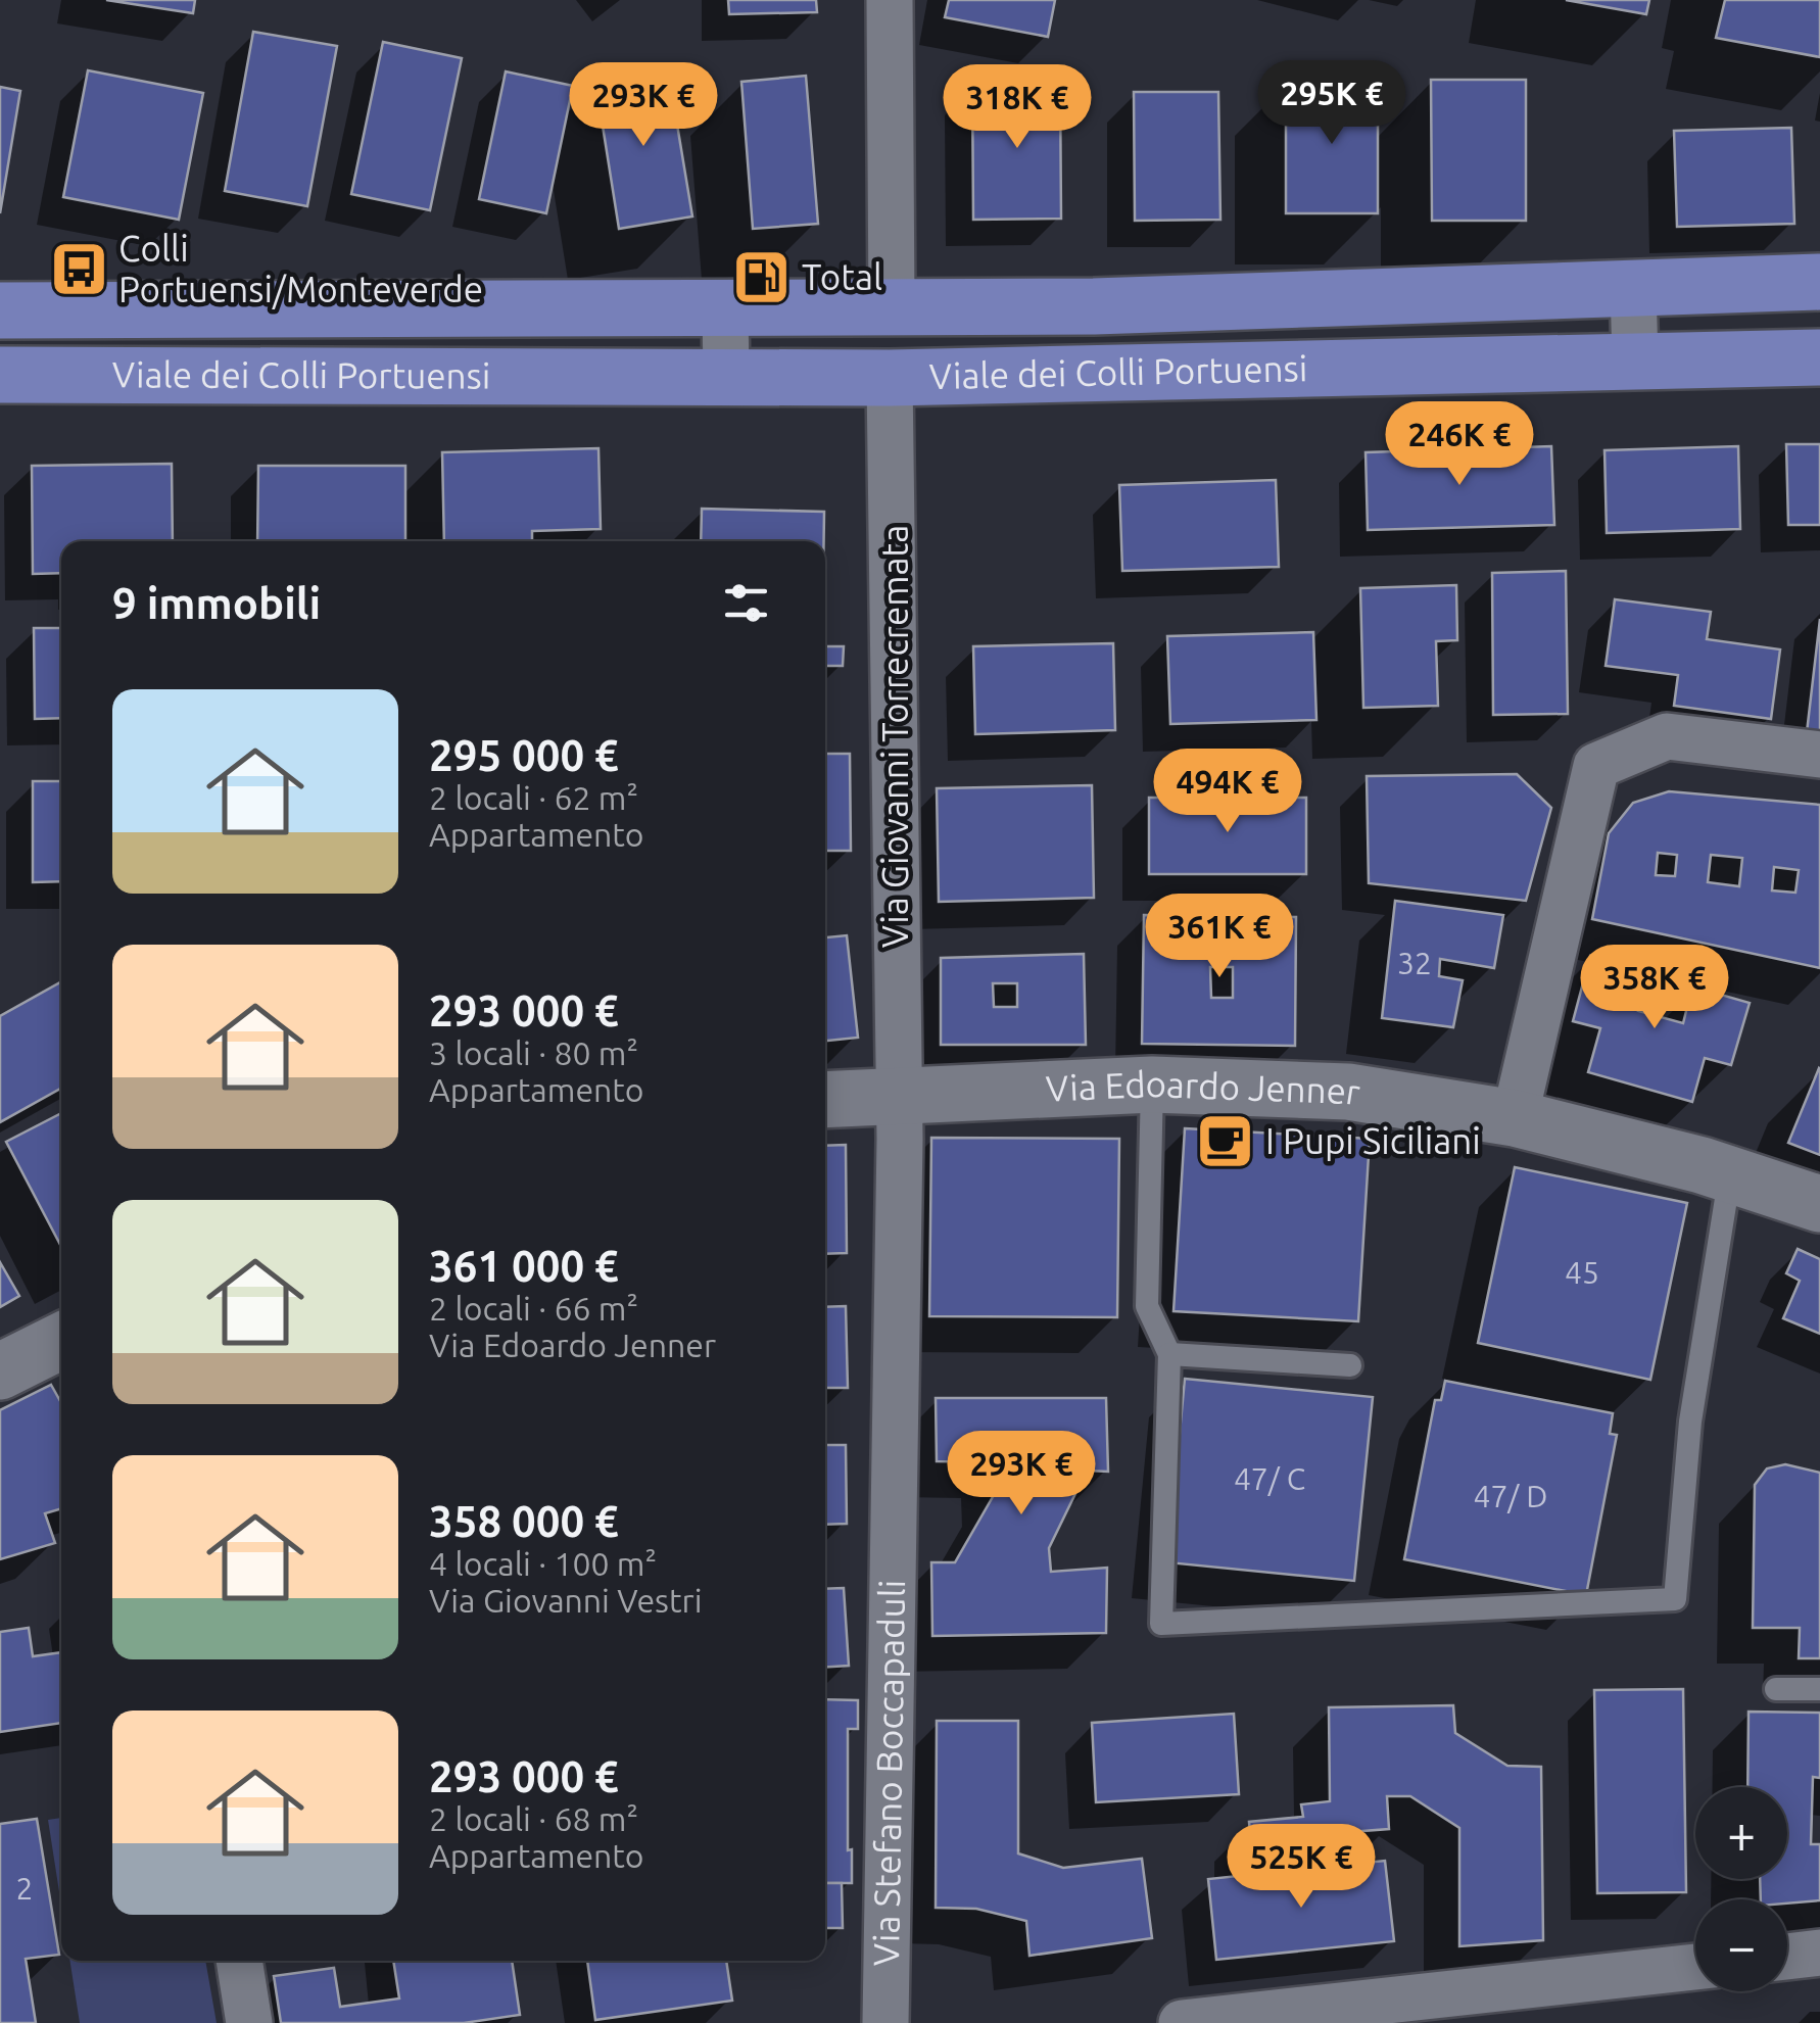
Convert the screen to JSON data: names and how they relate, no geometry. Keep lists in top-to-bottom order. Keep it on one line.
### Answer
{"streets":{"main road":["Viale dei Colli Portuensi"],"street":["Via Giovanni Torrecremata","Via Edoardo Jenner","Via Stefano Boccapaduli"]},"crossings":[["Viale dei Colli Portuensi","Via Giovanni Torrecremata"],["Via Giovanni Torrecremata","Via Edoardo Jenner"],["Via Giovanni Torrecremata","Via Stefano Boccapaduli"],["Via Edoardo Jenner","Via Stefano Boccapaduli"]],"places":{"bus stop":["Colli Portuensi/Monteverde"],"fuel station":["Total"],"cafe":["I Pupi Siciliani"]},"house_numbers":["32","45","47/ C","47/ D","2"],"page":{"price":["295K €","293K €","318K €","246K €","494K €","361K €","358K €","293K €","525K €"],"heading":"9 immobili","list":[{"name":"295 000 €","note":"2 locali · 62 m² · Appartamento"},{"name":"293 000 €","note":"3 locali · 80 m² · Appartamento"},{"name":"361 000 €","note":"2 locali · 66 m² · Via Edoardo Jenner"},{"name":"358 000 €","note":"4 locali · 100 m² · Via Giovanni Vestri"},{"name":"293 000 €","note":"2 locali · 68 m² · Appartamento"}],"map_buttons":["+","−"]}}
